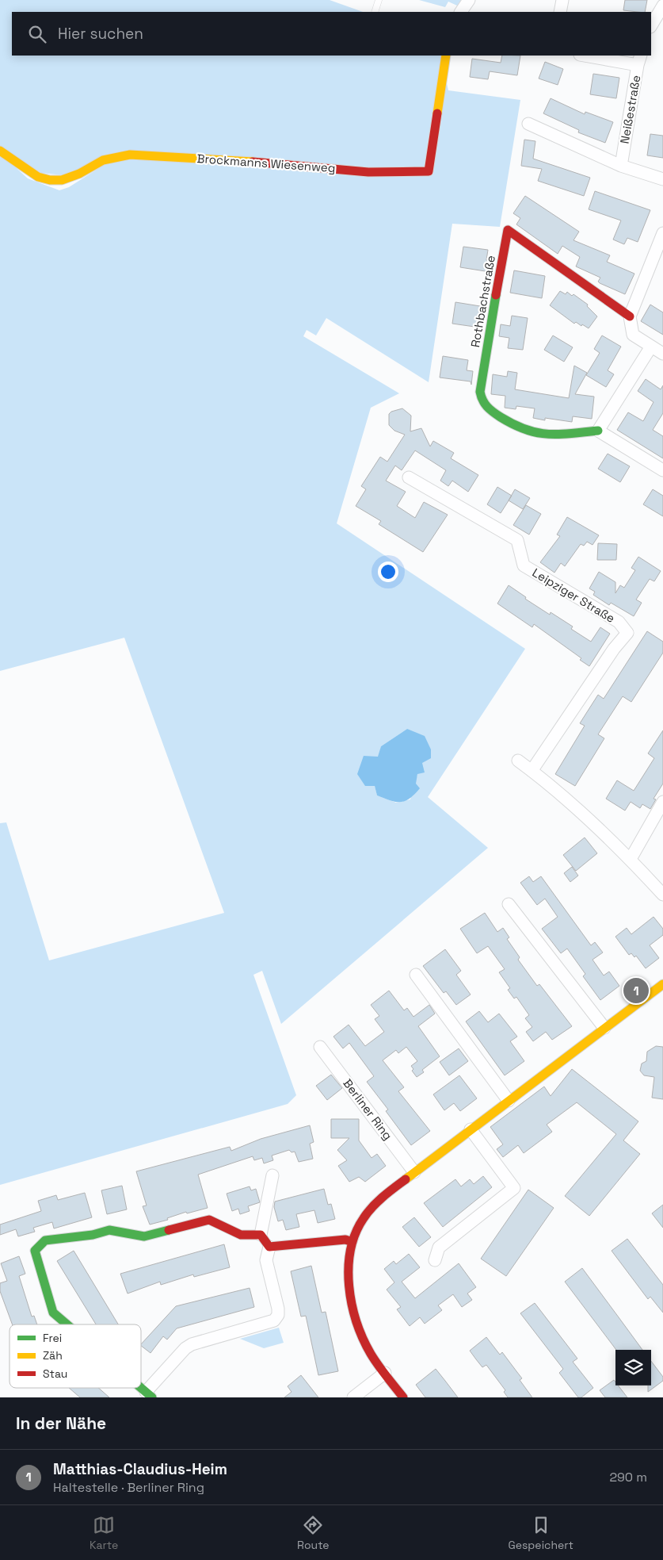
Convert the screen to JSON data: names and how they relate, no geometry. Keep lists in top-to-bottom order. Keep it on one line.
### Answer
{"streets":{"street":["Neißestraße","Brockmanns Wiesenweg","Rothbachstraße","Leipziger Straße","Berliner Ring"]},"legend":["Frei","Zäh","Stau"],"page":{"search":"Hier suchen","pins":"1","heading":"In der Nähe","list":[{"mark":"1","name":"Matthias-Claudius-Heim","note":"Haltestelle · Berliner Ring","value":"290 m"}],"nav":["Karte","Route","Gespeichert"]}}
